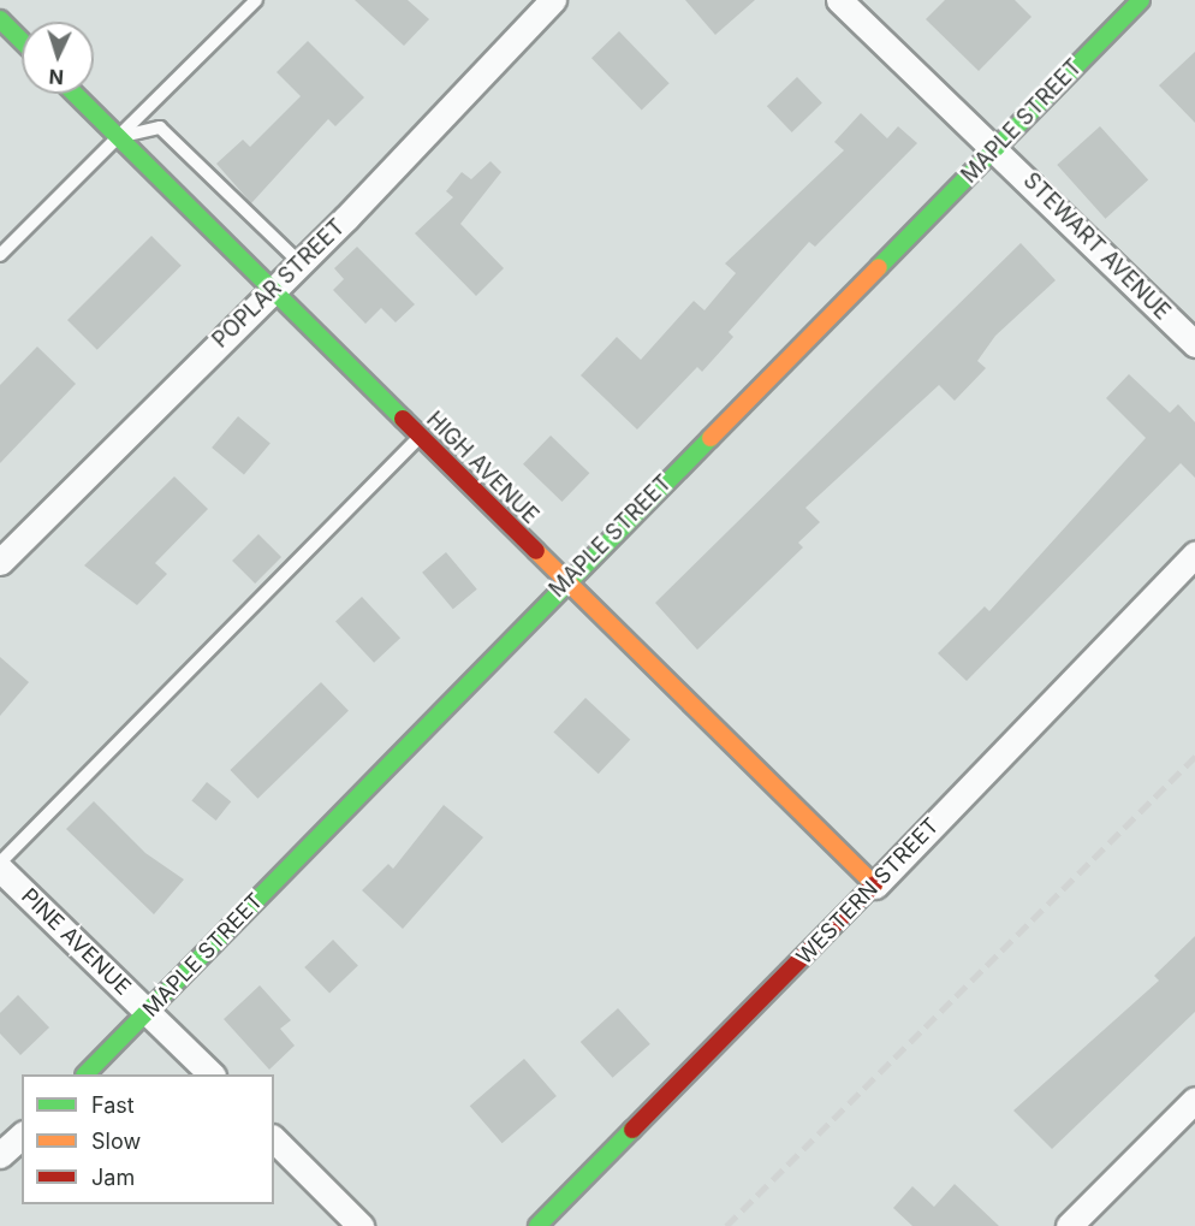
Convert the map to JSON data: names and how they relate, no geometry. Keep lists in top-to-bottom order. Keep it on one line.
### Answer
{"streets":{"street":["MAPLE STREET","STEWART AVENUE","POPLAR STREET","HIGH AVENUE","WESTERN STREET","PINE AVENUE"]},"crossings":[["MAPLE STREET","STEWART AVENUE"],["MAPLE STREET","HIGH AVENUE"],["MAPLE STREET","PINE AVENUE"],["POPLAR STREET","HIGH AVENUE"],["HIGH AVENUE","WESTERN STREET"]],"legend":["Fast","Slow","Jam"],"north":"bottom"}
